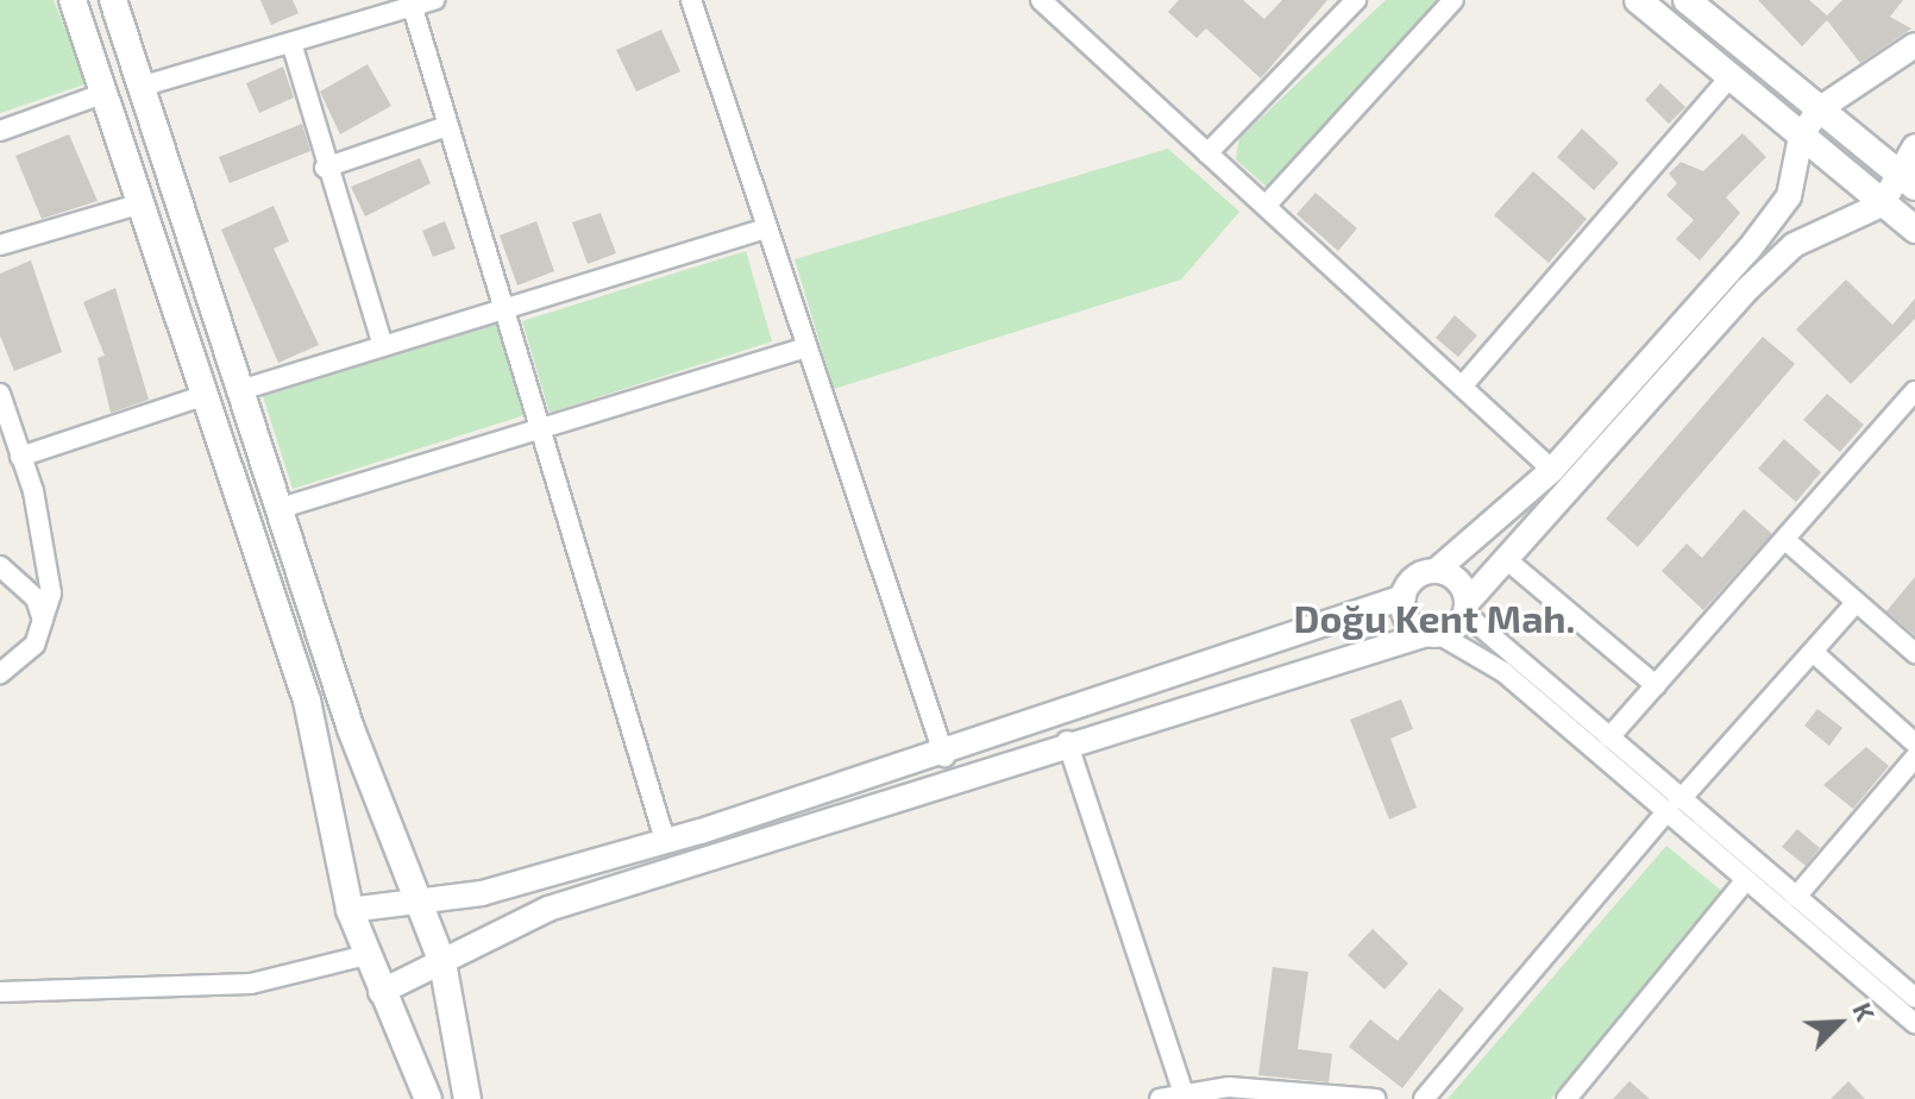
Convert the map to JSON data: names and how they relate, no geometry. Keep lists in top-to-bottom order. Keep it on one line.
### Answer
{"districts":["Doğu Kent Mah."],"north":"top right"}
